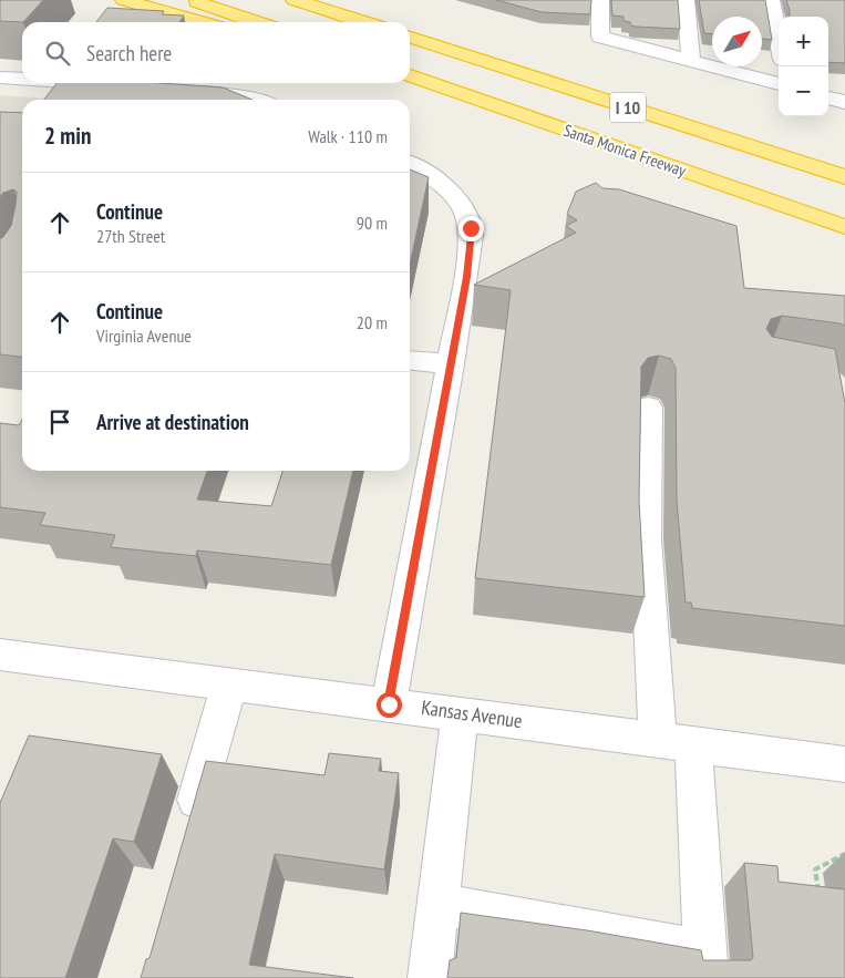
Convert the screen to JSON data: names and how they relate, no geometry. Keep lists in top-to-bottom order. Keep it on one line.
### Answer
{"streets":{"highway":["I 10","Santa Monica Freeway"],"street":["Kansas Avenue"]},"north":"top right","page":{"map_buttons":["+","−"],"search":"Search here","heading":["2 min","Walk · 110 m"],"list":[["Continue","27th Street","90 m"],["Continue","Virginia Avenue","20 m"],"Arrive at destination"]}}
